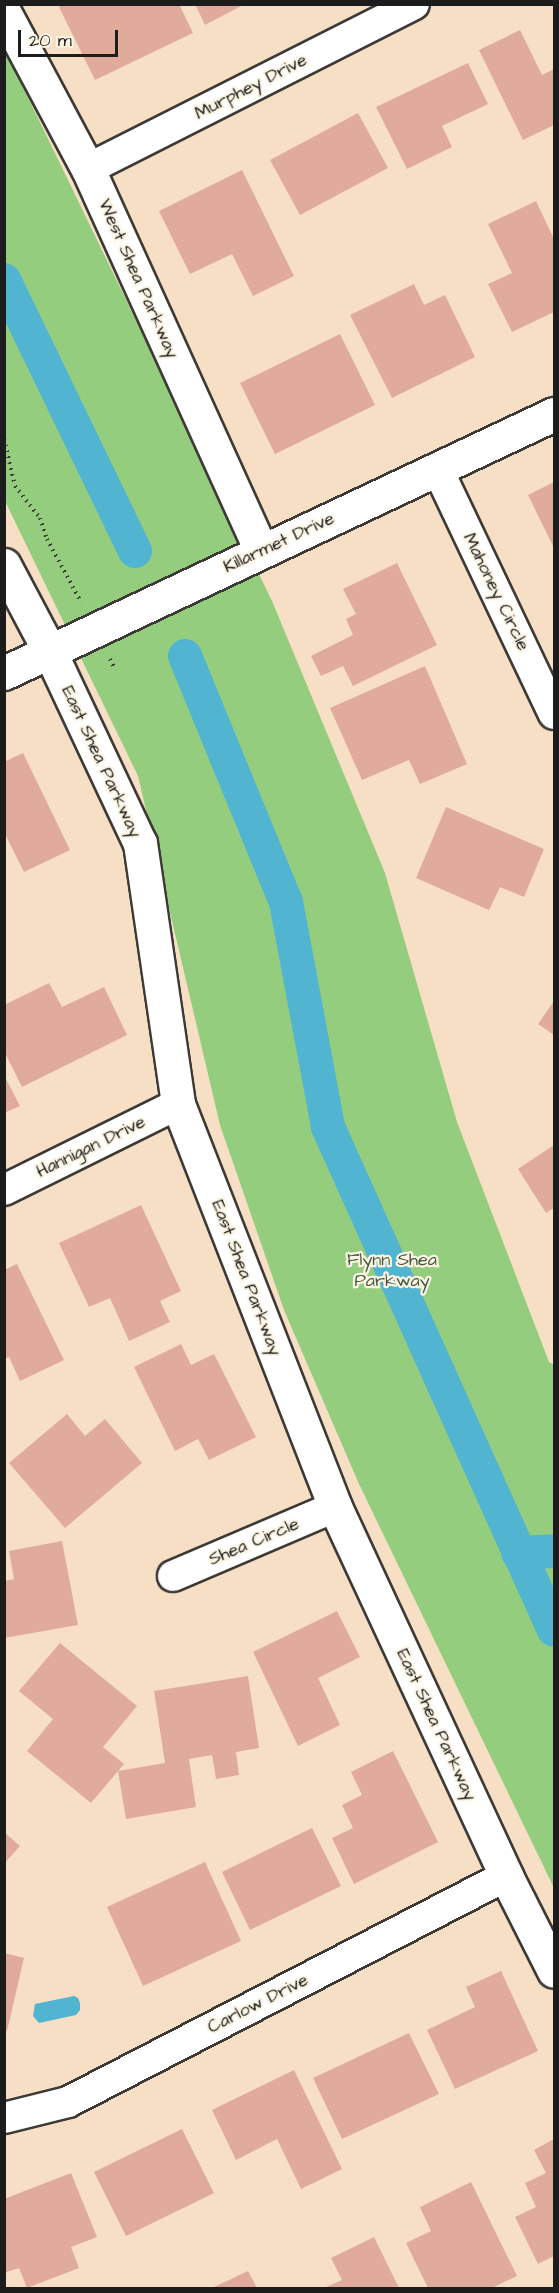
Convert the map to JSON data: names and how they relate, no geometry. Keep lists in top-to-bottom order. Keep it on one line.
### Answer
{"streets":{"street":["Murphey Drive","West Shea Parkway","Killarmet Drive","Mahoney Circle","East Shea Parkway","Hannigan Drive","Shea Circle","Carlow Drive"]},"crossings":[["Murphey Drive","West Shea Parkway"],["West Shea Parkway","Killarmet Drive"],["Killarmet Drive","Mahoney Circle"],["Killarmet Drive","East Shea Parkway"],["East Shea Parkway","Hannigan Drive"],["East Shea Parkway","Shea Circle"],["East Shea Parkway","Carlow Drive"]],"parks":["Flynn Shea Parkway"],"scale_bar":"20 m"}
